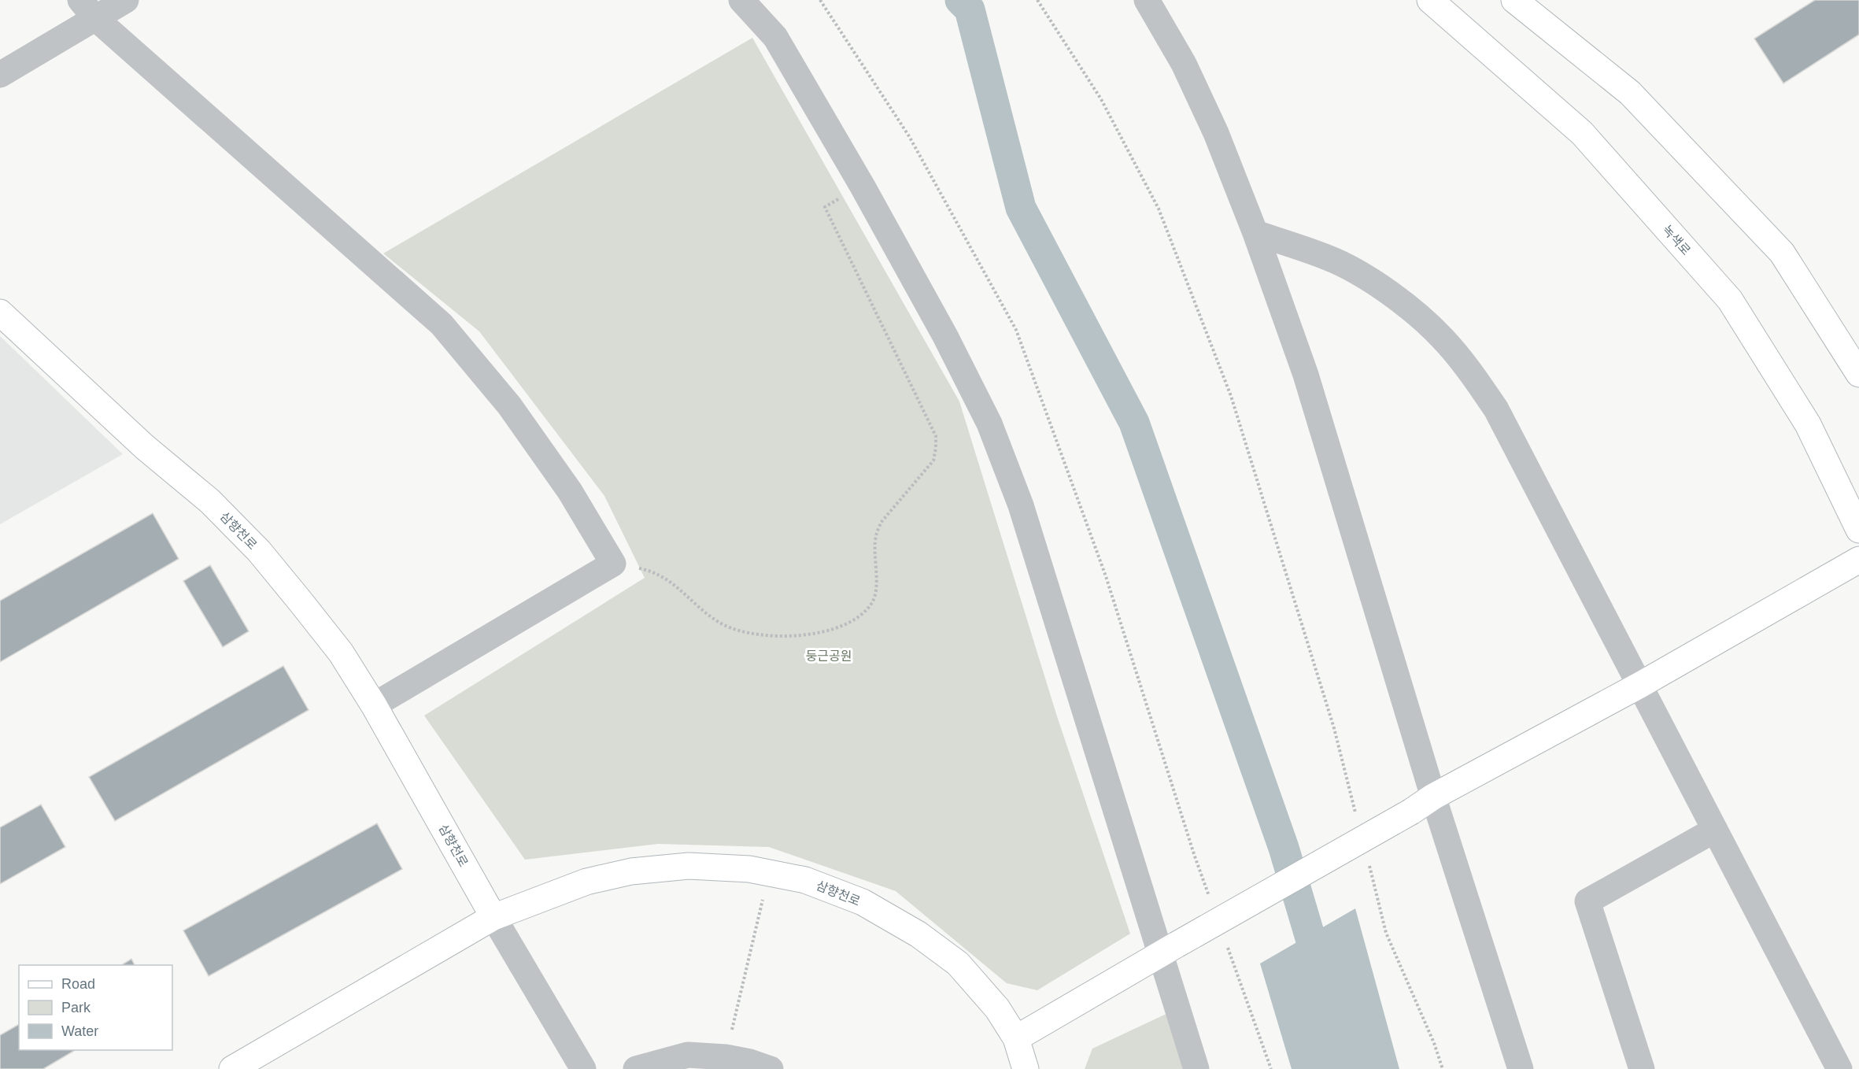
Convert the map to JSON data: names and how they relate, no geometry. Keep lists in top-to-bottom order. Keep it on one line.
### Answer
{"streets":{"street":["녹색로","삼향천로"]},"parks":["둥근공원"],"legend":["Road","Park","Water"]}
